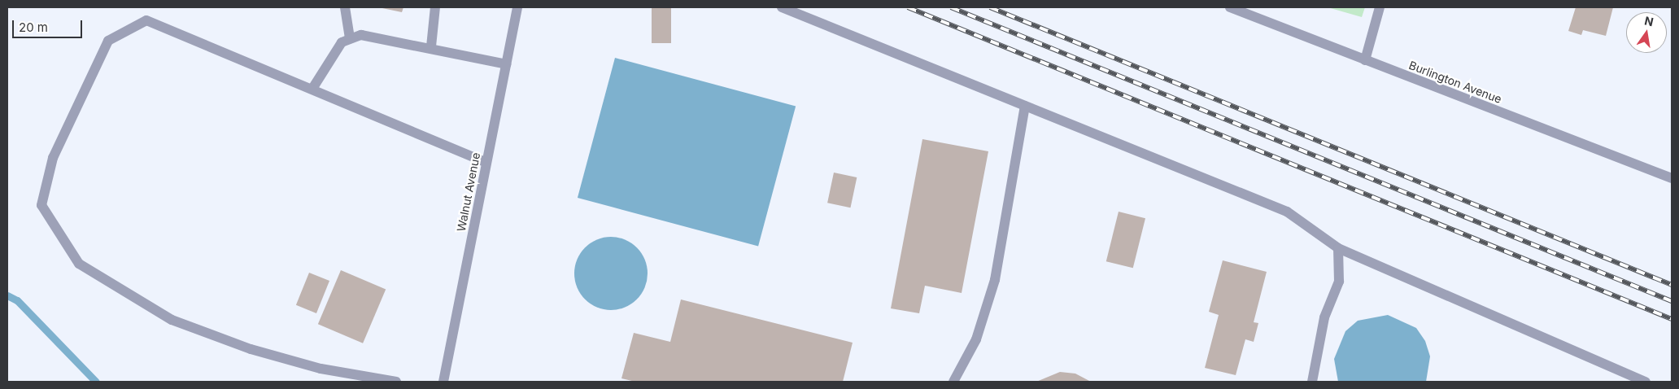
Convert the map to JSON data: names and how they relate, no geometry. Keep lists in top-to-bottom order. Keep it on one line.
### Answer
{"streets":{"street":["Burlington Avenue","Walnut Avenue"]},"scale_bar":"20 m","north":"top"}
